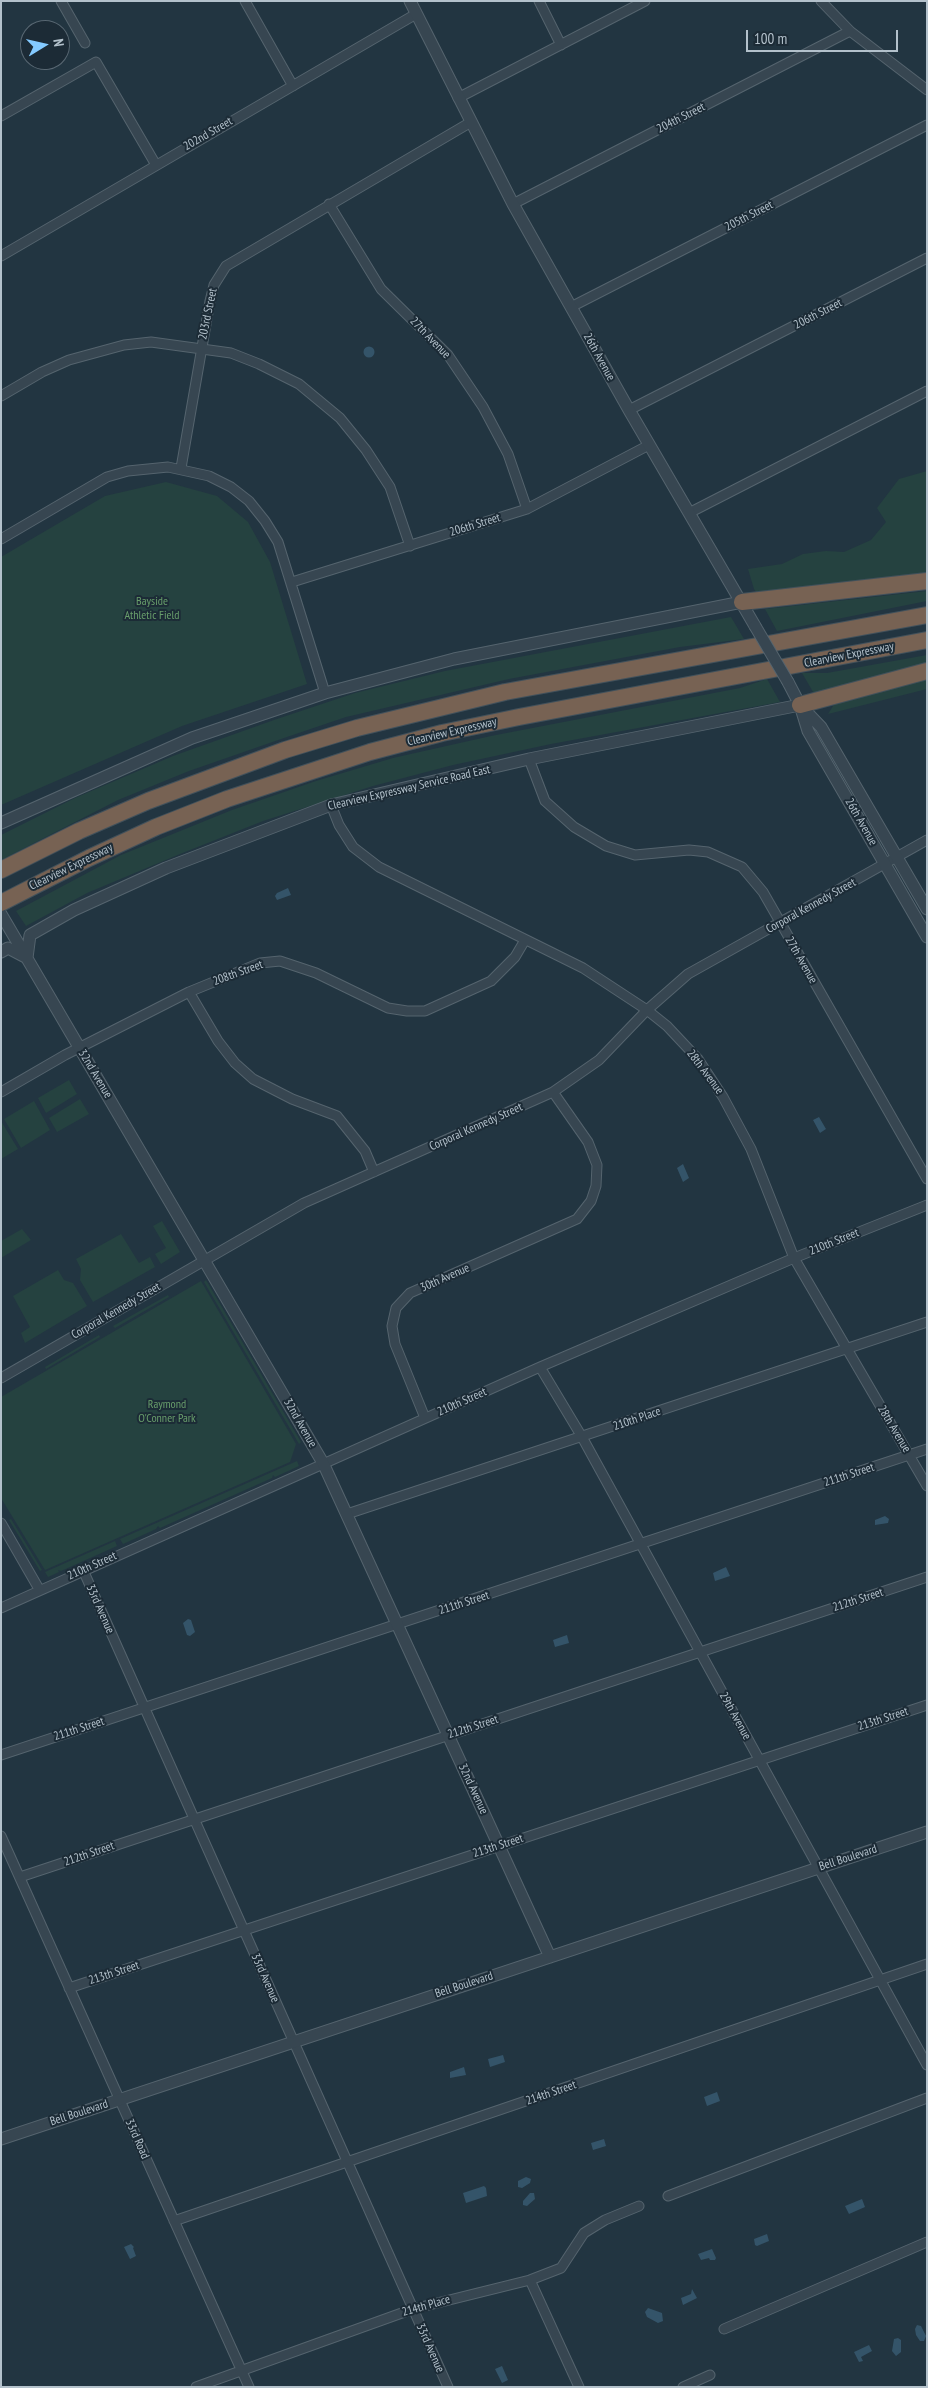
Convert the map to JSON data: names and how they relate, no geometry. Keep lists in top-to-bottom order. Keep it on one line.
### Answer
{"streets":{"highway":["Clearview Expressway"],"street":["204th Street","202nd Street","205th Street","203rd Street","206th Street","27th Avenue","26th Avenue","Clearview Expressway Service Road East","Corporal Kennedy Street","208th Street","28th Avenue","32nd Avenue","210th Street","30th Avenue","210th Place","211th Street","212th Street","33rd Avenue","29th Avenue","213th Street","Bell Boulevard","214th Street","33rd Road","214th Place"]},"crossings":[["204th Street","26th Avenue"],["202nd Street","26th Avenue"],["205th Street","26th Avenue"],["203rd Street","27th Avenue"],["203rd Street","26th Avenue"],["206th Street","27th Avenue"],["206th Street","26th Avenue"],["27th Avenue","Clearview Expressway Service Road East"],["27th Avenue","Corporal Kennedy Street"],["26th Avenue","Clearview Expressway Service Road East"],["26th Avenue","Corporal Kennedy Street"],["Clearview Expressway Service Road East","28th Avenue"],["Clearview Expressway Service Road East","32nd Avenue"],["Corporal Kennedy Street","28th Avenue"],["Corporal Kennedy Street","32nd Avenue"],["Corporal Kennedy Street","30th Avenue"],["208th Street","28th Avenue"],["208th Street","32nd Avenue"],["28th Avenue","210th Street"],["28th Avenue","210th Place"],["28th Avenue","211th Street"],["32nd Avenue","210th Street"],["32nd Avenue","210th Place"],["32nd Avenue","211th Street"],["32nd Avenue","212th Street"],["32nd Avenue","213th Street"],["32nd Avenue","Bell Boulevard"],["210th Street","30th Avenue"],["210th Street","33rd Avenue"],["210th Street","29th Avenue"],["210th Place","29th Avenue"],["211th Street","33rd Avenue"],["211th Street","29th Avenue"],["212th Street","33rd Avenue"],["212th Street","29th Avenue"],["212th Street","33rd Road"],["33rd Avenue","213th Street"],["33rd Avenue","Bell Boulevard"],["33rd Avenue","214th Street"],["33rd Avenue","214th Place"],["29th Avenue","213th Street"],["29th Avenue","Bell Boulevard"],["29th Avenue","214th Street"],["213th Street","33rd Road"],["Bell Boulevard","33rd Road"],["214th Street","33rd Road"],["33rd Road","214th Place"]],"parks":["Bayside Athletic Field","Raymond O'Conner Park"],"scale_bar":"100 m","north":"right"}
